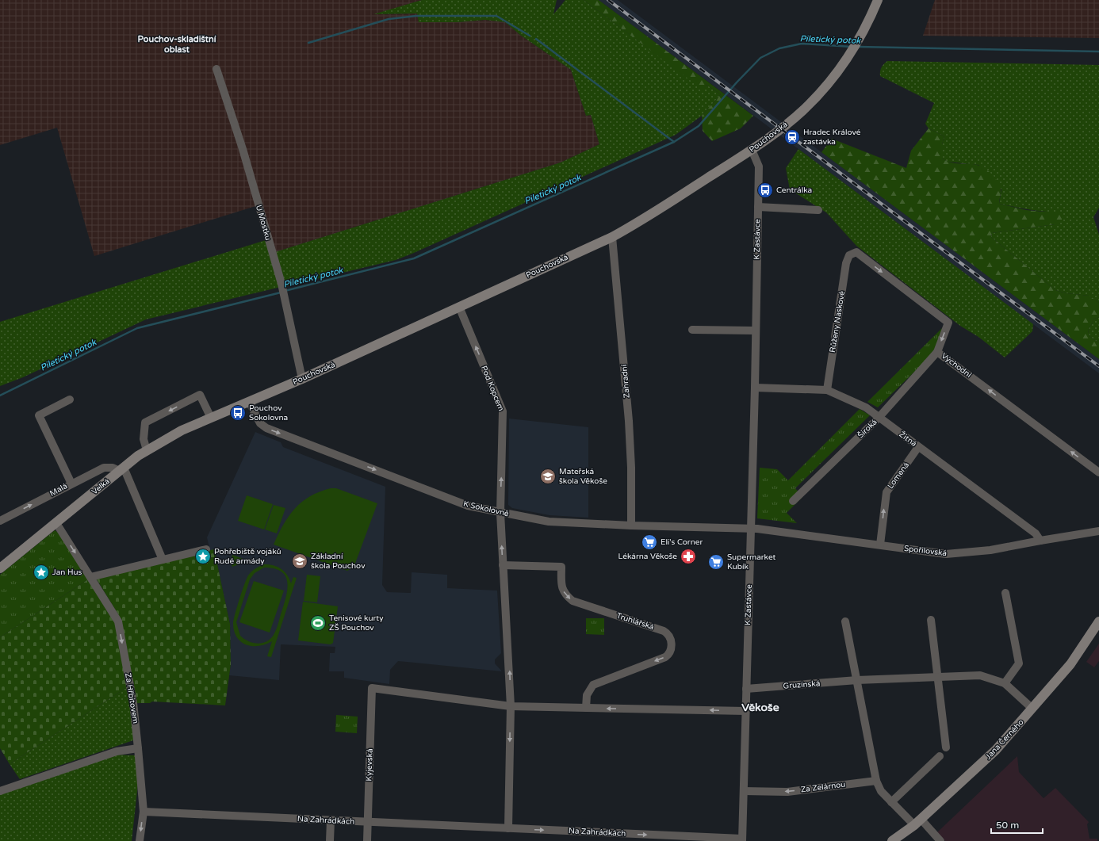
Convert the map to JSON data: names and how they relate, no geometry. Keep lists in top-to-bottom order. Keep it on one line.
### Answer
{"streets":{"street":["Pouchovská","U Mostku","K Zastávce","Růženy Naskové","Východní","Zahradní","Pod Kopcem","Široká","Žitná","Lomená","Velká","Malá","K Sokolovně","Spořilovská","Truhlářská","Gruzínská","Za Hřbitovem","Jana Černého","Kyjevská","Za Zelárnou","Na Zahrádkách"]},"crossings":[["Pouchovská","U Mostku"],["Pouchovská","K Zastávce"],["Pouchovská","Zahradní"],["Pouchovská","Pod Kopcem"],["Pouchovská","Velká"],["Pouchovská","Malá"],["Pouchovská","K Sokolovně"],["K Zastávce","Žitná"],["K Zastávce","K Sokolovně"],["K Zastávce","Spořilovská"],["K Zastávce","Gruzínská"],["K Zastávce","Za Zelárnou"],["K Zastávce","Na Zahrádkách"],["Růženy Naskové","Východní"],["Růženy Naskové","Žitná"],["Východní","Široká"],["Zahradní","K Sokolovně"],["Pod Kopcem","K Sokolovně"],["Široká","Žitná"],["Žitná","Lomená"],["Žitná","Spořilovská"],["Lomená","Spořilovská"],["Velká","Malá"],["Velká","Za Hřbitovem"],["K Sokolovně","Spořilovská"],["Gruzínská","Jana Černého"],["Za Hřbitovem","Na Zahrádkách"],["Kyjevská","Na Zahrádkách"]],"one_way":["Pod Kopcem","Lomená","Malá","K Sokolovně","Za Hřbitovem","Za Zelárnou","Na Zahrádkách"],"districts":["Pouchov-skladištní oblast","Věkoše"],"water":["Piletický potok"],"places":{"station":["Hradec Králové zastávka"],"bus stop":["Centrálka","Pouchov Sokolovna"],"school or university":["Mateřská škola Věkoše","Základní škola Pouchov"],"supermarket":["Eli's Corner","Supermarket Kubík"],"place":["Pohřebiště vojáků Rudé armády","Jan Hus"],"pharmacy":["Lékárna Věkoše"],"sports":["Tenisové kurty ZŠ Pouchov"]},"scale_bar":"50 m"}
